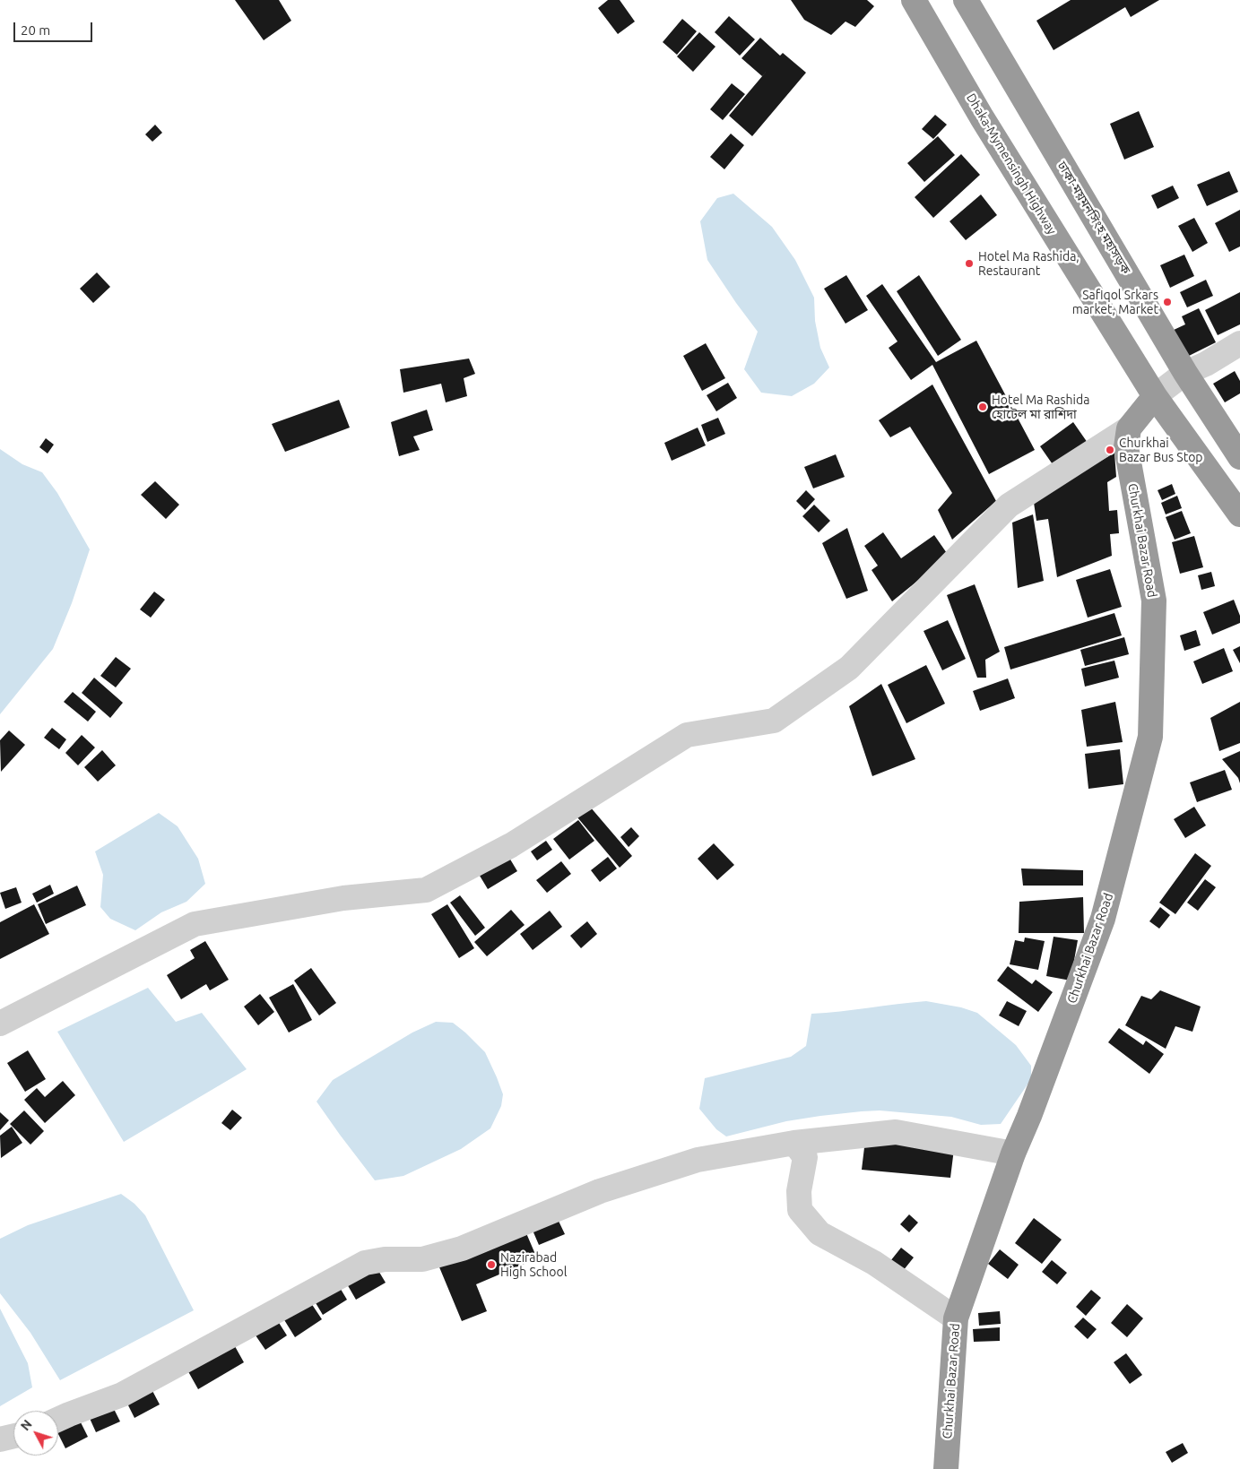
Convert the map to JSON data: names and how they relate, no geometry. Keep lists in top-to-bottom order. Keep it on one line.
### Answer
{"streets":{"highway":["Dhaka-Mymensingh Highway","ঢাকা-ময়মনসিংহ মহাসড়ক","Churkhai Bazar Road"]},"places":["Hotel Ma Rashida, Restaurant","Safiqol Srkars market, Market","Hotel Ma Rashida হোটেল মা রাশিদা","Churkhai Bazar Bus Stop","Nazirabad High School"],"scale_bar":"20 m","north":"top left"}
